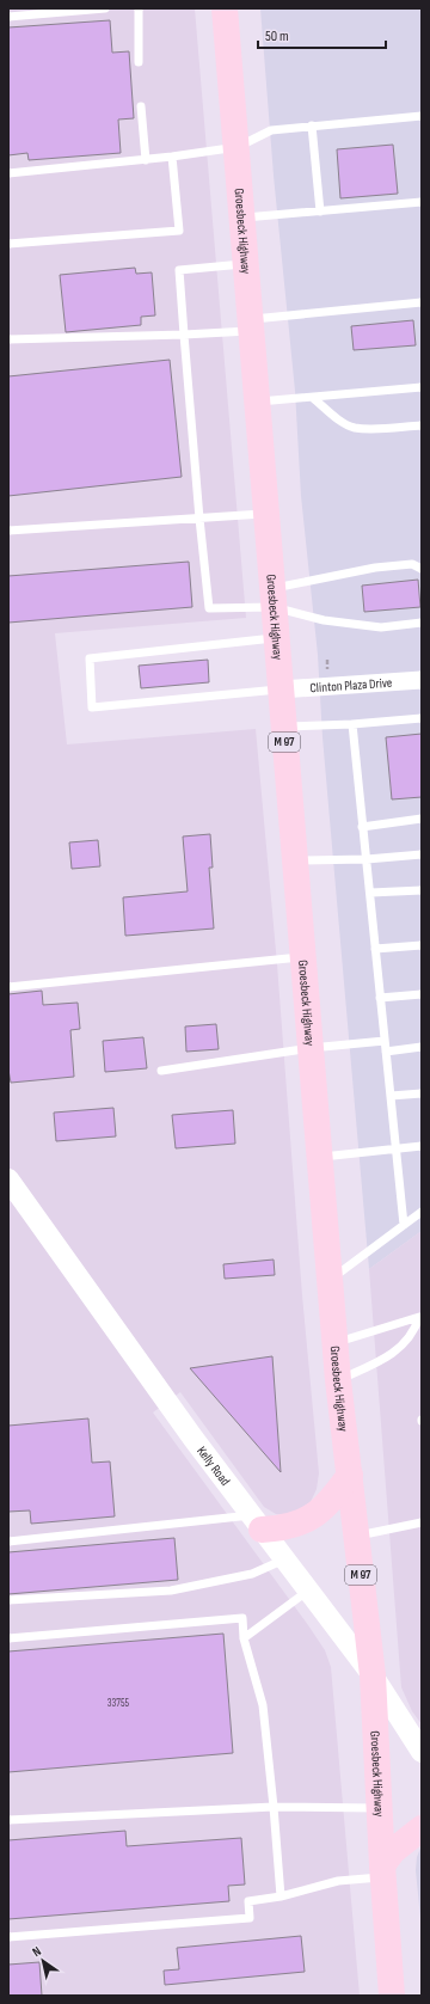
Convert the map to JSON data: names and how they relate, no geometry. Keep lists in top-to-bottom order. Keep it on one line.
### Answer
{"streets":{"main road":["Groesbeck Highway","M 97"],"street":["Clinton Plaza Drive","Kelly Road"]},"crossings":[["Groesbeck Highway","Clinton Plaza Drive"],["Groesbeck Highway","Kelly Road"]],"house_numbers":["33755"],"scale_bar":"50 m","north":"top left"}
